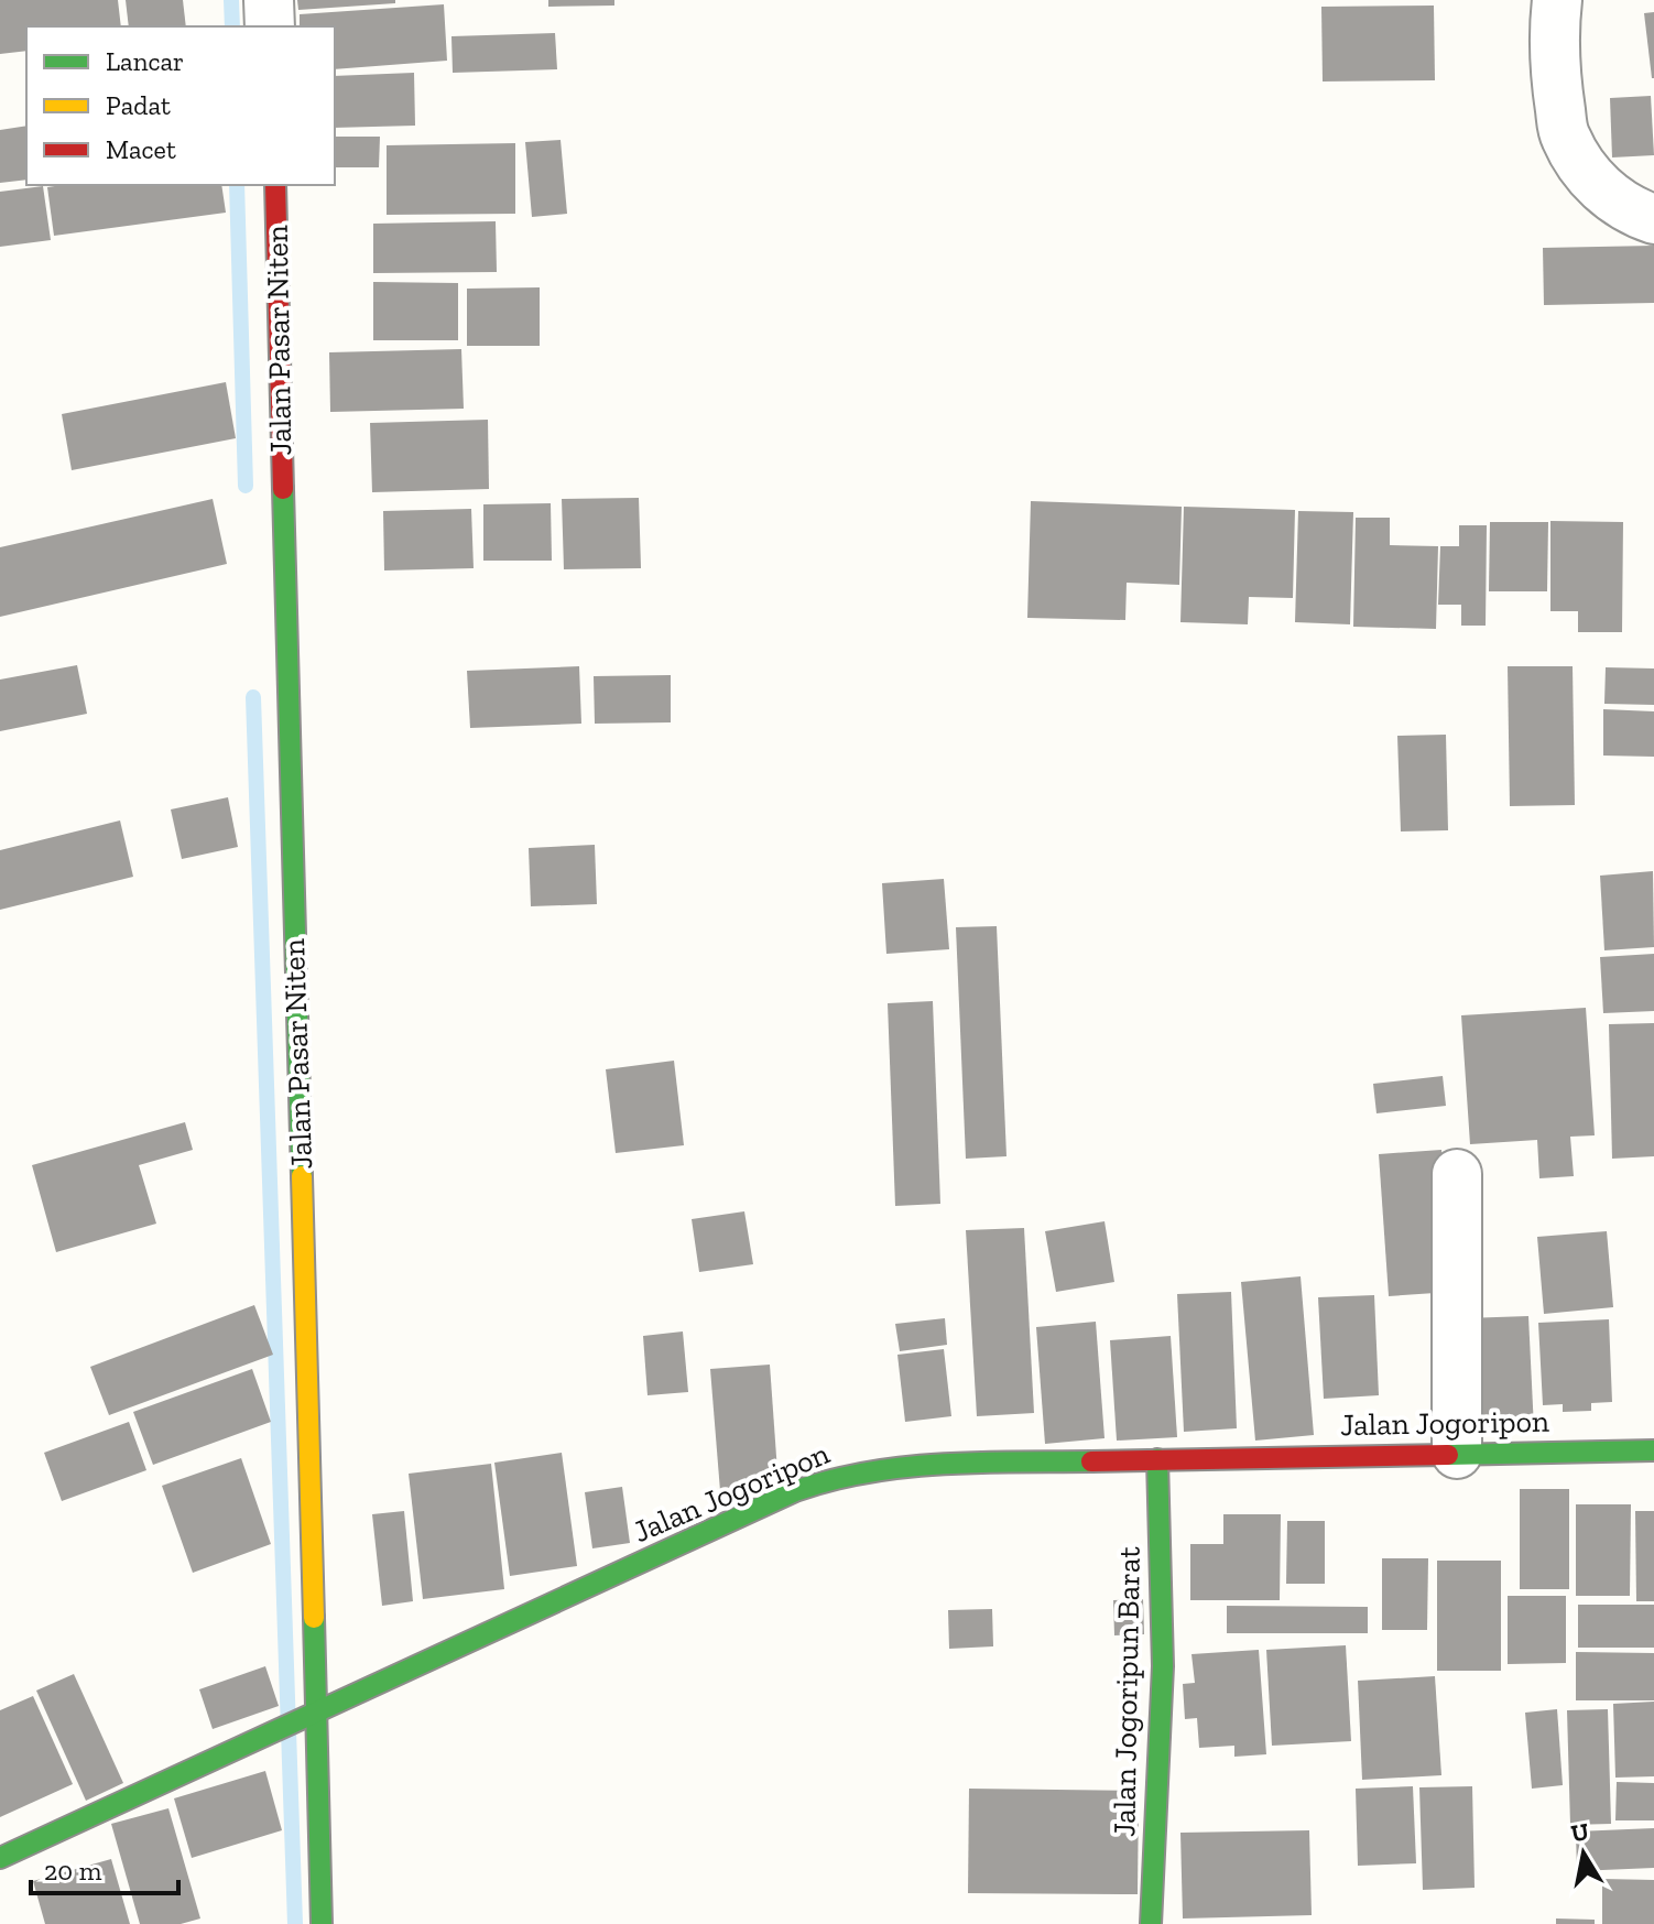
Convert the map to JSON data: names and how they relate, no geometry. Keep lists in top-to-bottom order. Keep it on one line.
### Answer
{"streets":{"street":["Jalan Pasar Niten","Jalan Jogoripon","Jalan Jogoripun Barat"]},"crossings":[["Jalan Pasar Niten","Jalan Jogoripon"],["Jalan Jogoripon","Jalan Jogoripun Barat"]],"legend":["Lancar","Padat","Macet"],"scale_bar":"20 m","north":"top"}
